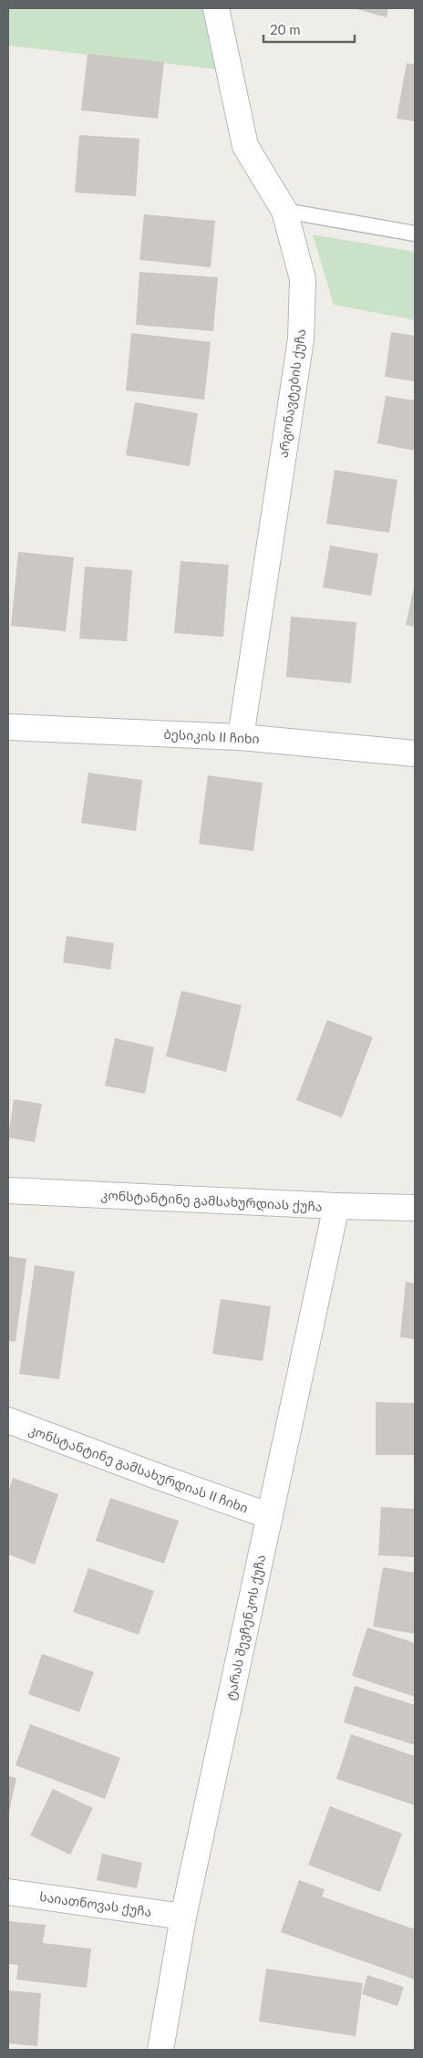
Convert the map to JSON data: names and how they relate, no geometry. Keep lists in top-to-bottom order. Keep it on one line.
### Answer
{"streets":{"street":["არგონავტების ქუჩა","ბესიკის II ჩიხი","კონსტანტინე გამსახურდიას ქუჩა","კონსტანტინე გამსახურდიას II ჩიხი","ტარას შევჩენკოს ქუჩა","საიათნოვას ქუჩა"]},"crossings":[["არგონავტების ქუჩა","ბესიკის II ჩიხი"],["კონსტანტინე გამსახურდიას ქუჩა","ტარას შევჩენკოს ქუჩა"],["კონსტანტინე გამსახურდიას II ჩიხი","ტარას შევჩენკოს ქუჩა"],["ტარას შევჩენკოს ქუჩა","საიათნოვას ქუჩა"]],"scale_bar":"20 m"}
